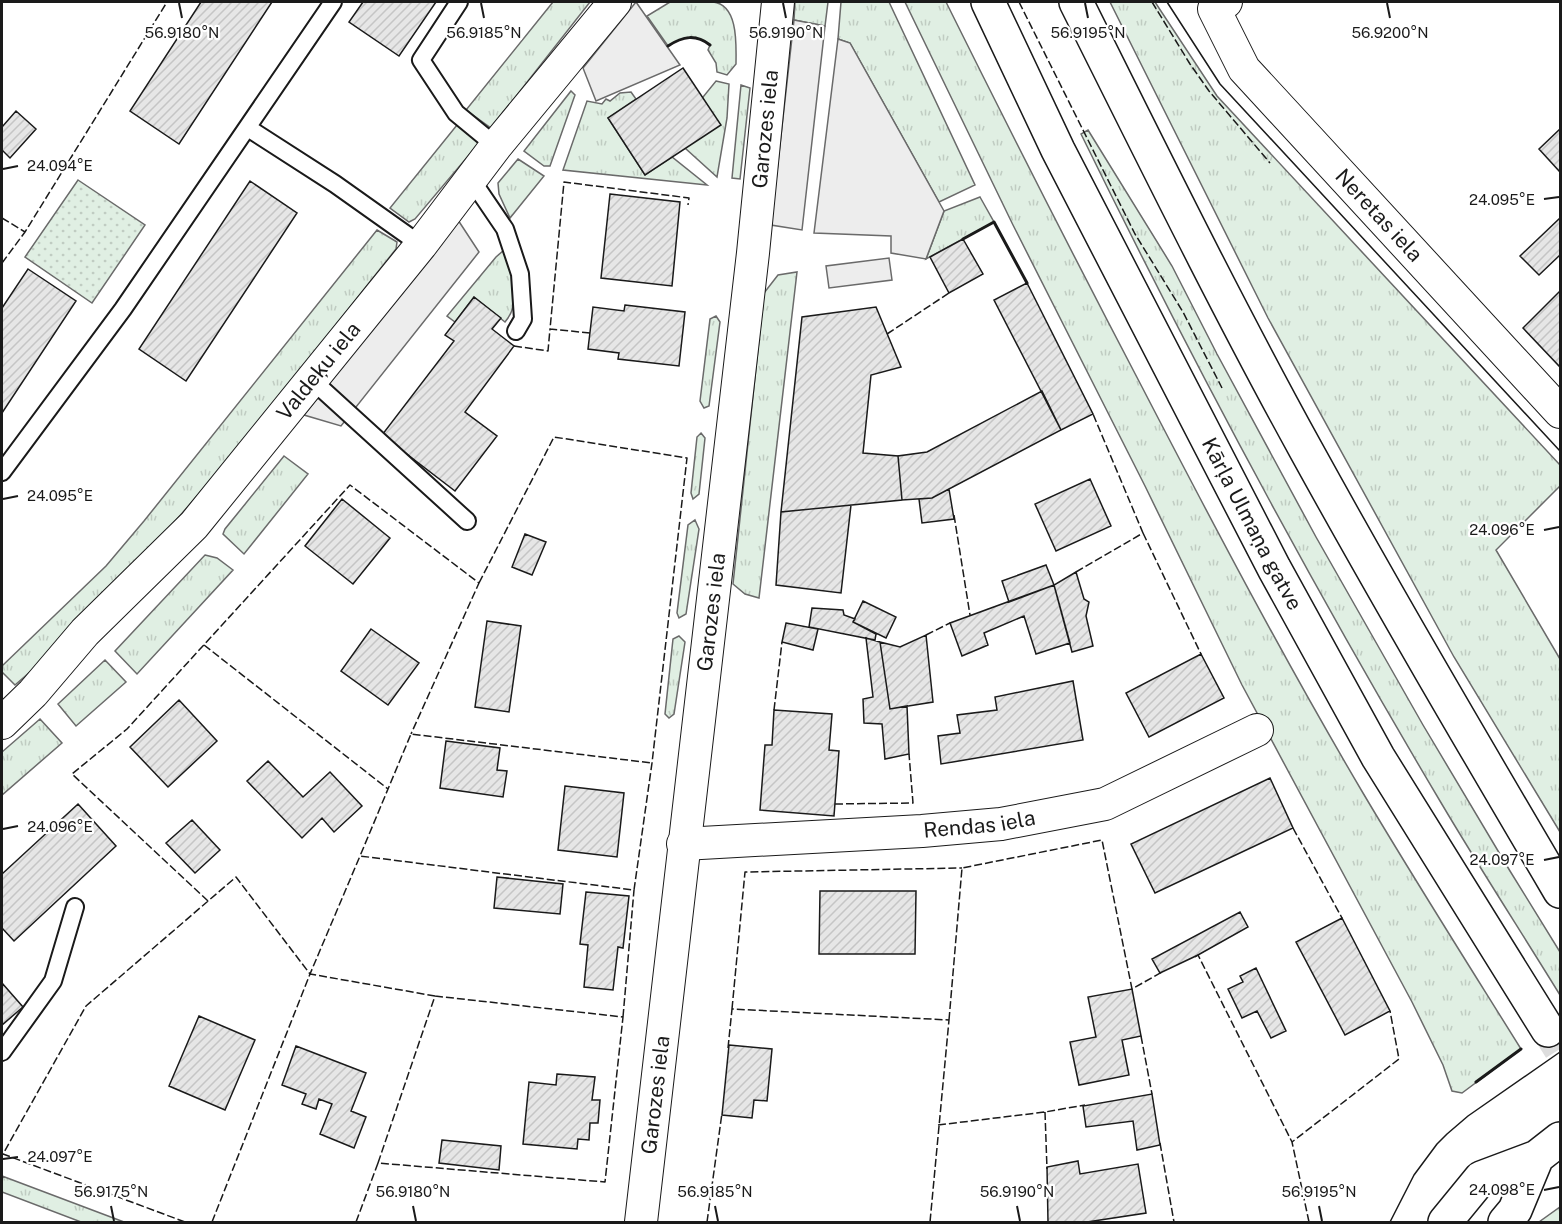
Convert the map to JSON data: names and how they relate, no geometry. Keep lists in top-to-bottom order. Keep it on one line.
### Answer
{"streets":{"main road":["Kārļa Ulmaņa gatve"],"street":["Garozes iela","Neretas iela","Valdeķu iela","Rendas iela"]},"crossings":[["Garozes iela","Rendas iela"]],"coordinates":["56.9180°N","56.9185°N","56.9190°N","56.9195°N","56.9200°N","24.094°E","24.095°E","24.096°E","24.097°E","24.098°E","56.9175°N"]}
